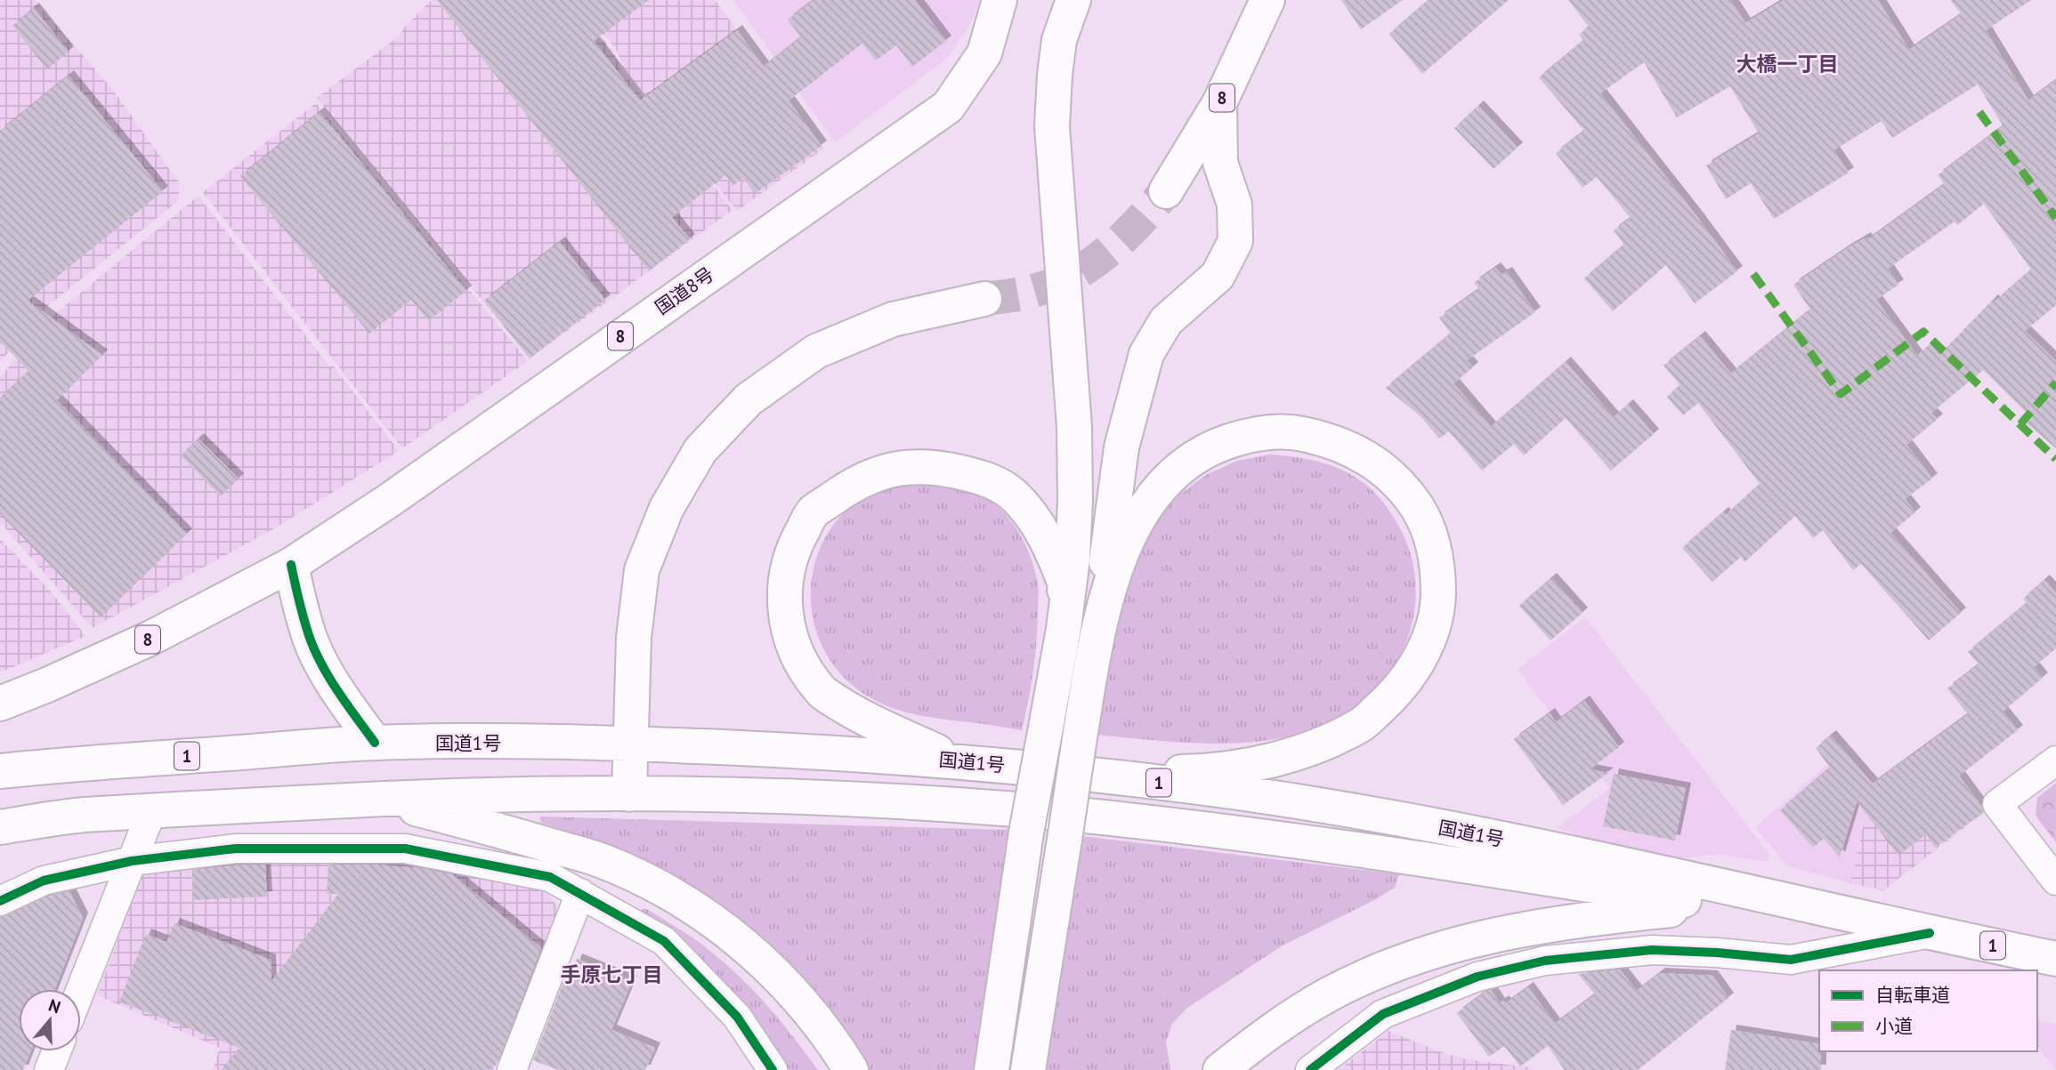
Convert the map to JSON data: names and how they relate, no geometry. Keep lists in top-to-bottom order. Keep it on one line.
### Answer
{"streets":{"main road":["8","国道8号","国道1号","1"]},"crossings":[["8","国道8号"]],"districts":["大橋一丁目","手原七丁目"],"legend":["自転車道","小道"],"north":"top"}
